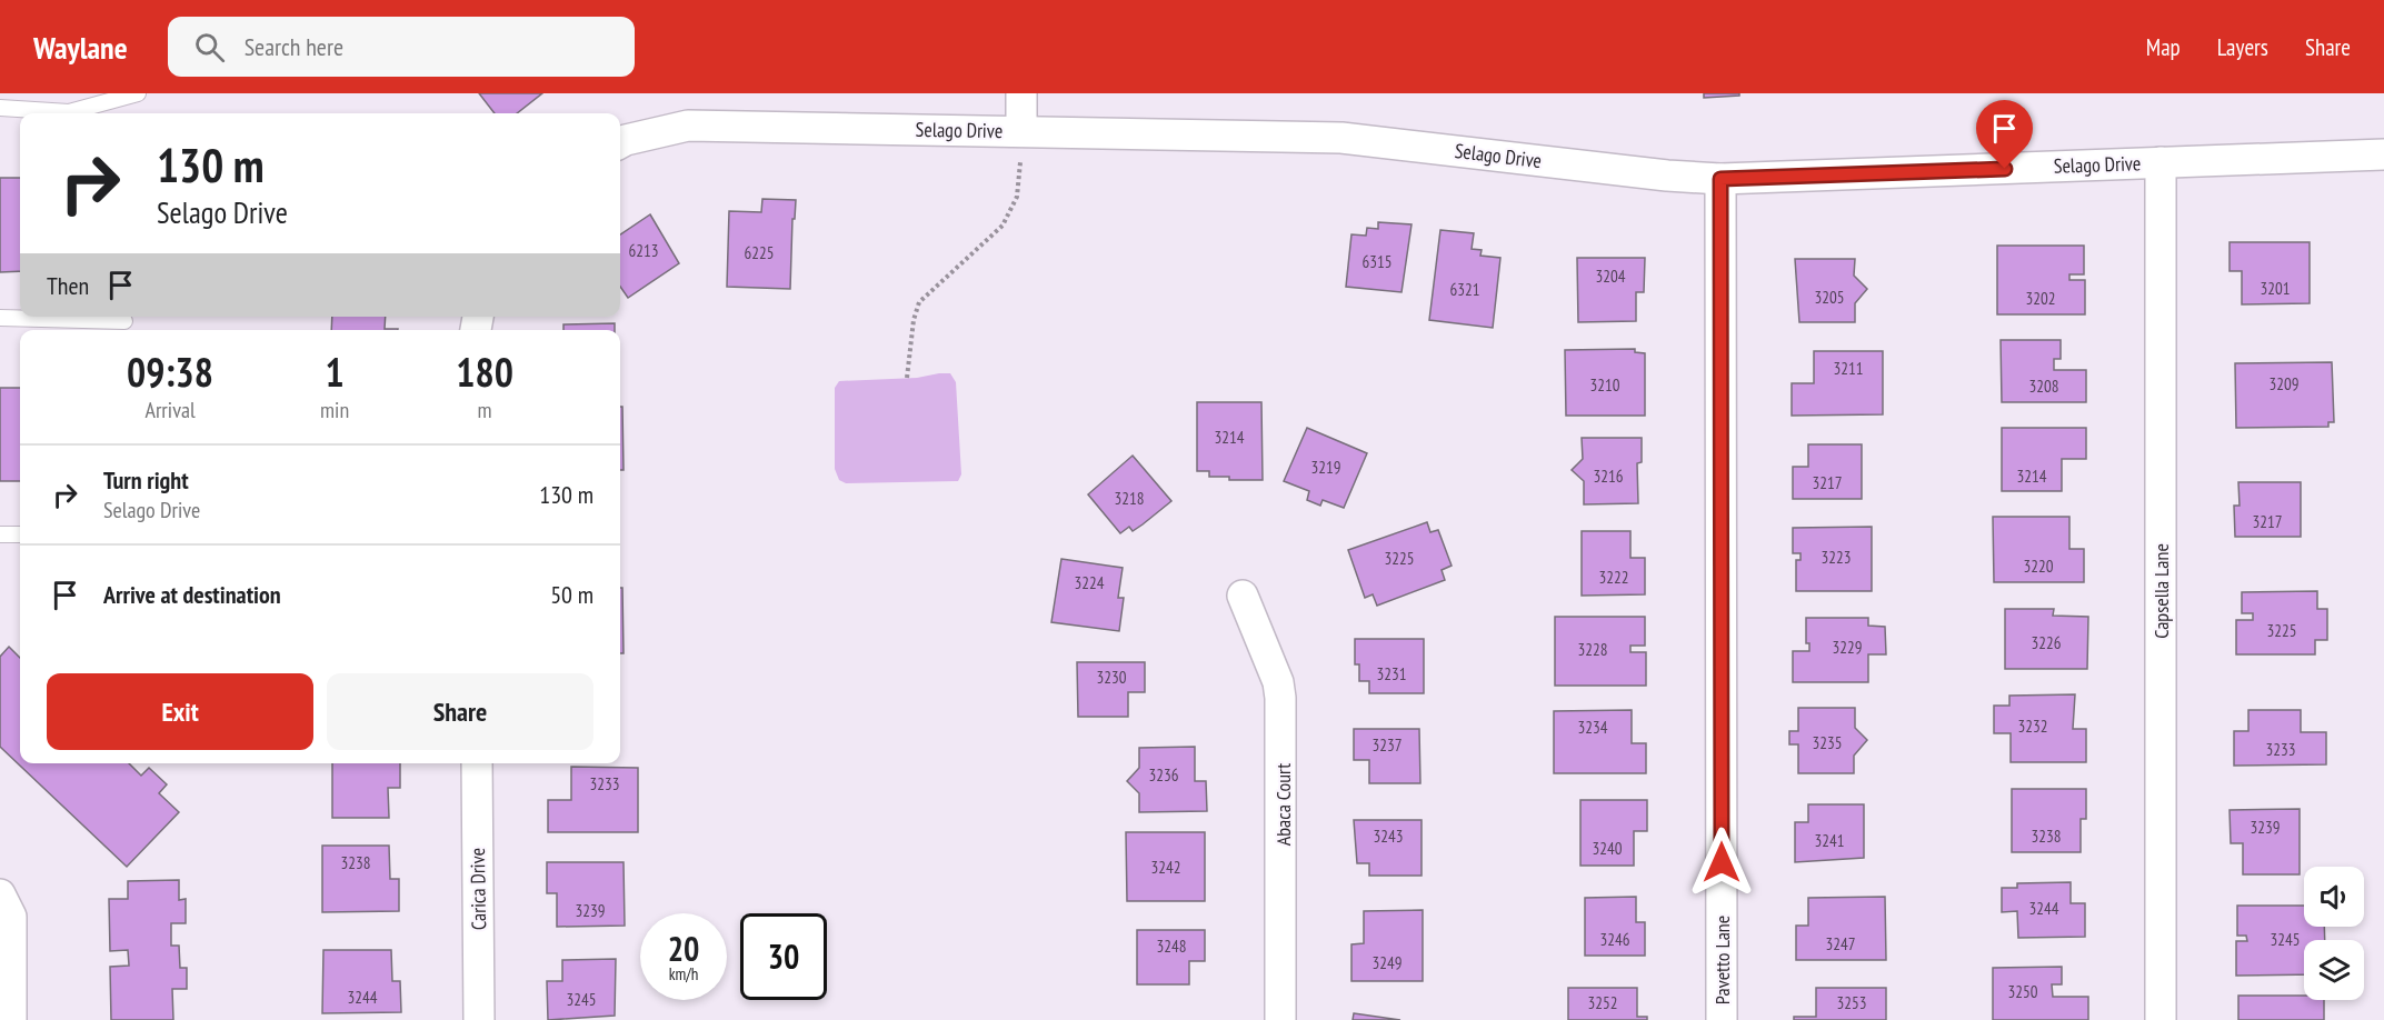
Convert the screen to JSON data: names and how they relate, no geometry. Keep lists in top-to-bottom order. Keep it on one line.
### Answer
{"streets":{"street":["Selago Drive","Capsella Lane","Abaca Court","Carica Drive","Pavetto Lane"]},"crossings":[["Selago Drive","Capsella Lane"],["Selago Drive","Pavetto Lane"]],"house_numbers":["6213","6225","6315","3204","3201","6321","3205","3202","3211","3209","3210","3208","3214","3219","3216","3214","3217","3218","3217","3223","3225","3220","3222","3224","3225","3226","3229","3228","3231","3230","3232","3234","3235","3237","3233","3236","3233","3239","3243","3238","3241","3240","3238","3242","3244","3239","3246","3245","3247","3248","3249","3250","3244","3245","3252","3253"],"page":{"header":"Waylane","search":"Search here","nav":["Map","Layers","Share"],"turn":["130 m","Selago Drive"],"then":"Then","eta":["09:38","Arrival","1","min","180","m"],"list":[{"name":"Turn right","note":"Selago Drive","value":"130 m"},{"name":"Arrive at destination","value":"50 m"}],"buttons":["Exit","Share"],"speed":"20 km/h","limit":"30"}}
